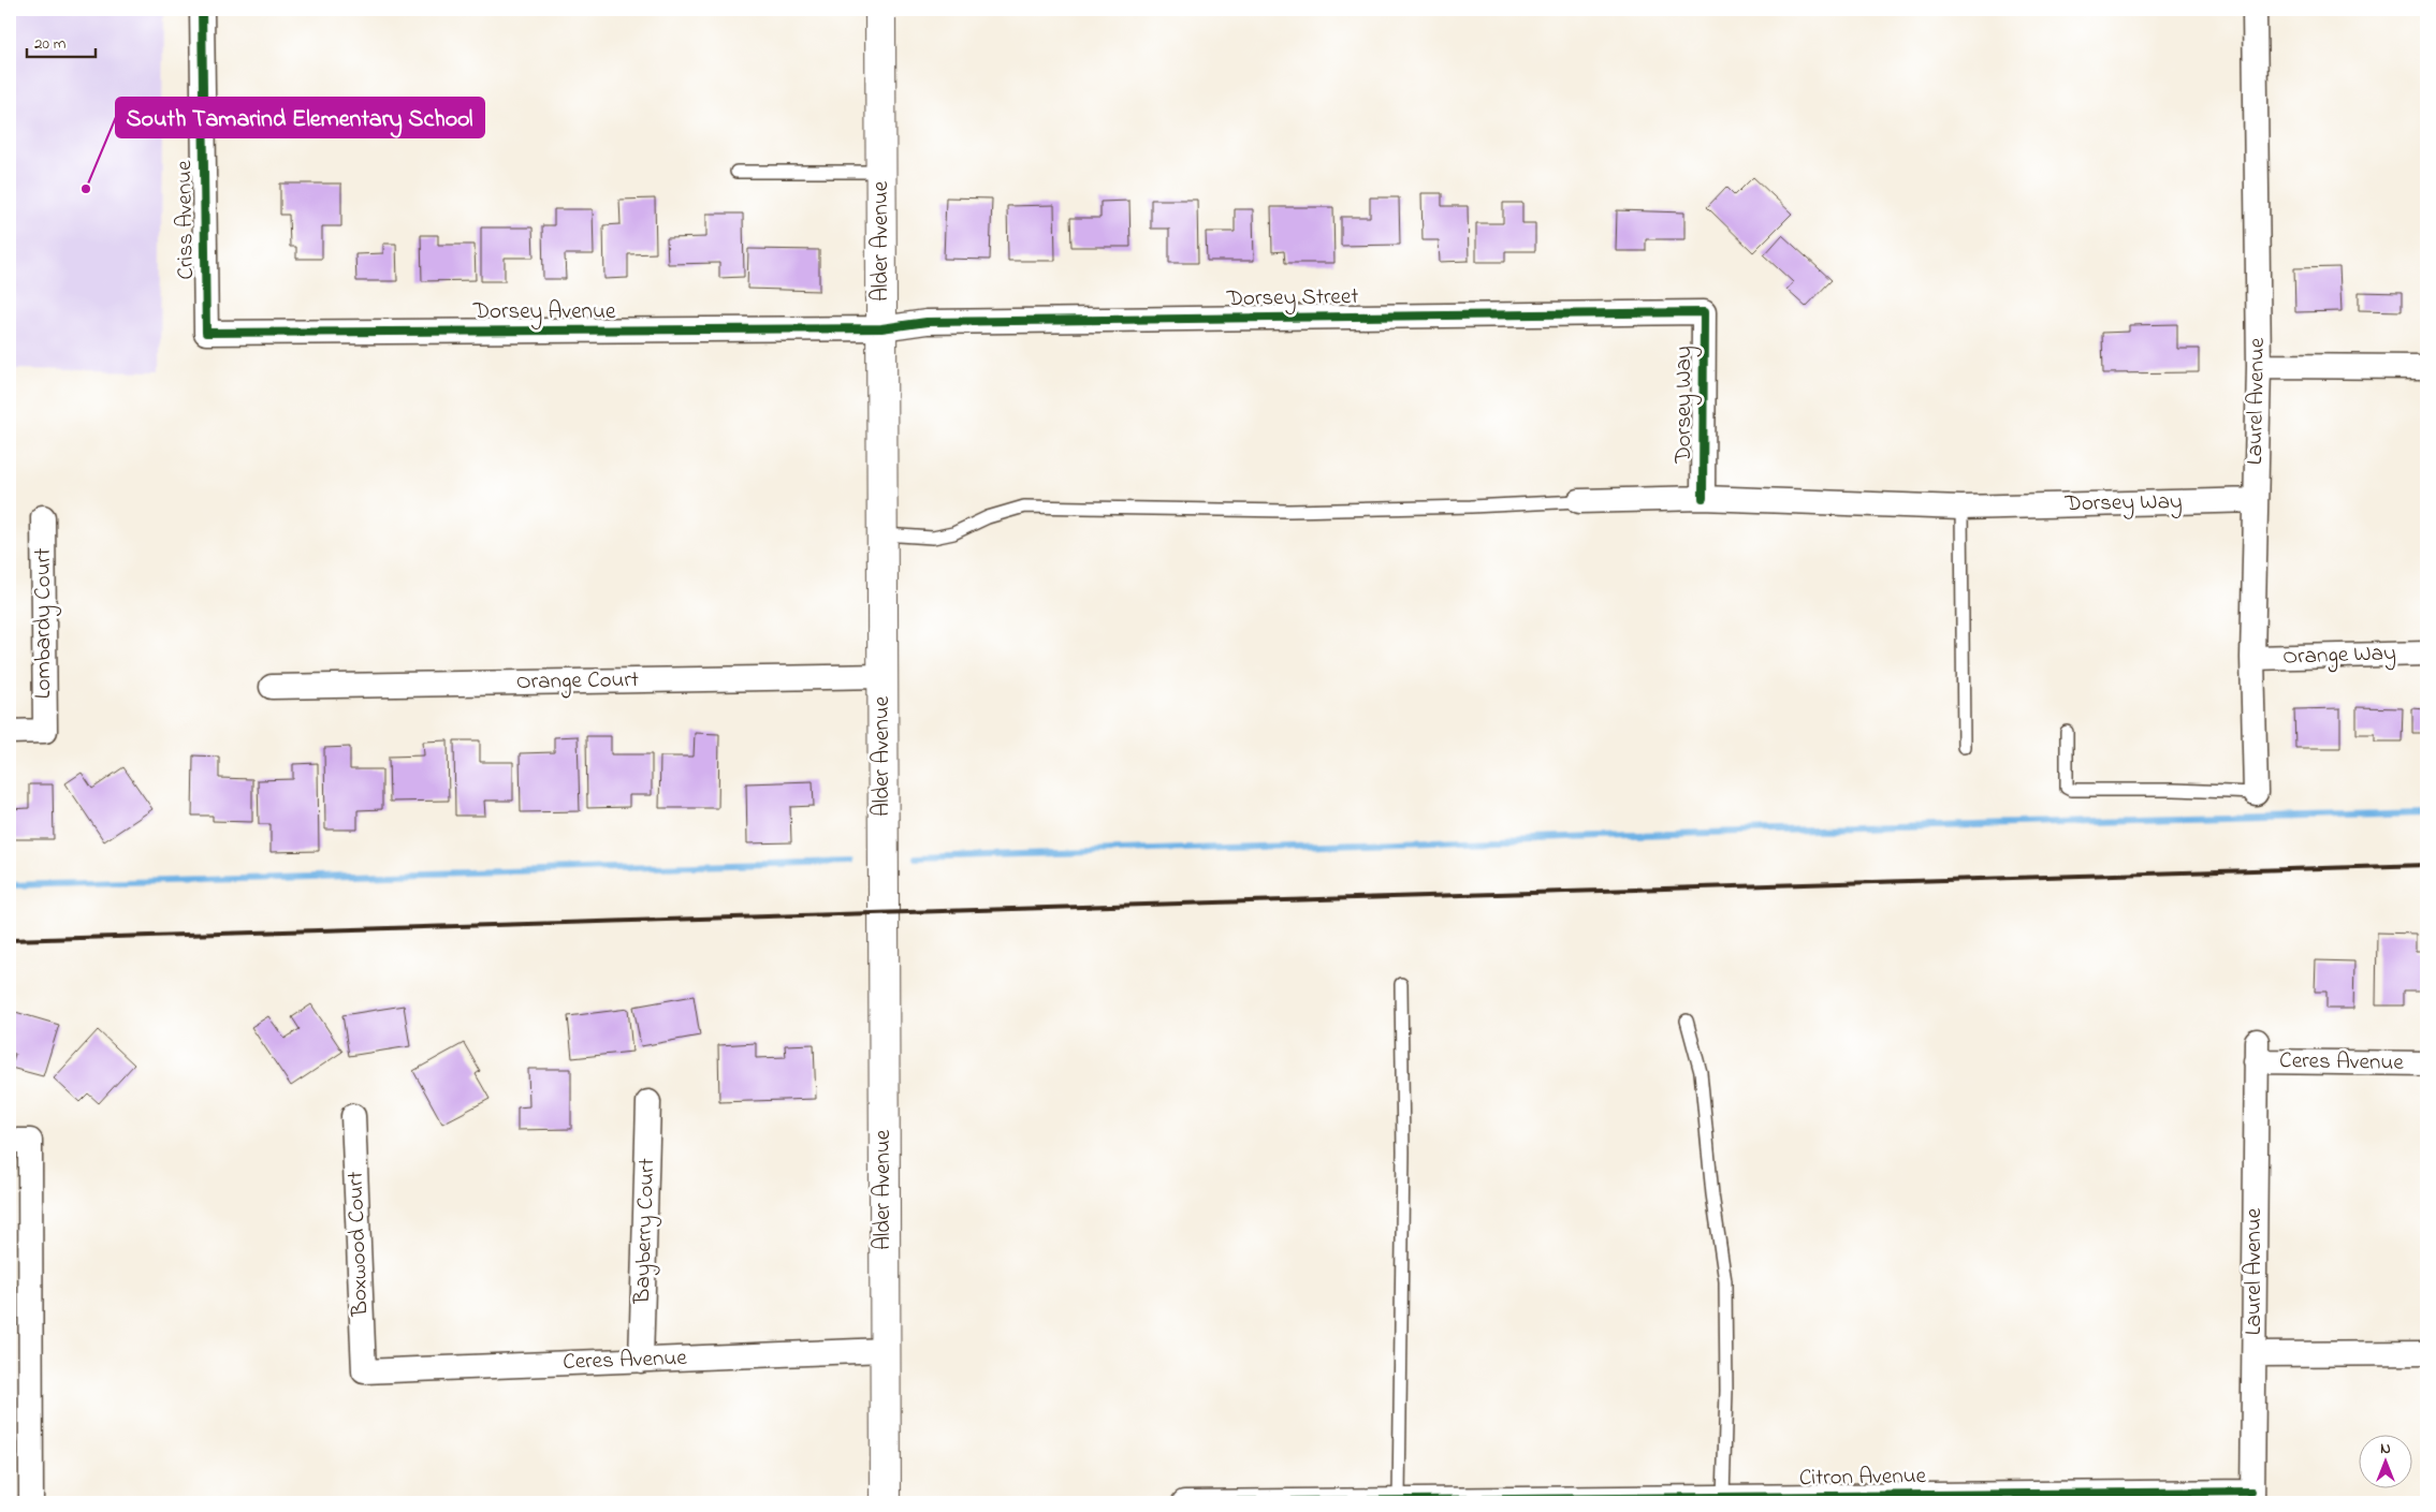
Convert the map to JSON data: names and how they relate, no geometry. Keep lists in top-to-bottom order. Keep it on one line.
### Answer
{"streets":{"main road":["Alder Avenue"],"street":["Criss Avenue","Dorsey Street","Dorsey Avenue","Laurel Avenue","Dorsey Way","Lombardy Court","Orange Way","Orange Court","Ceres Avenue","Bayberry Court","Boxwood Court","Citron Avenue"]},"crossings":[["Criss Avenue","Dorsey Avenue"],["Alder Avenue","Dorsey Street"],["Alder Avenue","Dorsey Avenue"],["Alder Avenue","Orange Court"],["Alder Avenue","Ceres Avenue"],["Dorsey Street","Dorsey Avenue"],["Dorsey Street","Dorsey Way"],["Laurel Avenue","Dorsey Way"],["Laurel Avenue","Orange Way"],["Laurel Avenue","Ceres Avenue"],["Laurel Avenue","Citron Avenue"],["Ceres Avenue","Bayberry Court"],["Ceres Avenue","Boxwood Court"]],"places":["South Tamarind Elementary School"],"scale_bar":"20 m","north":"top"}
